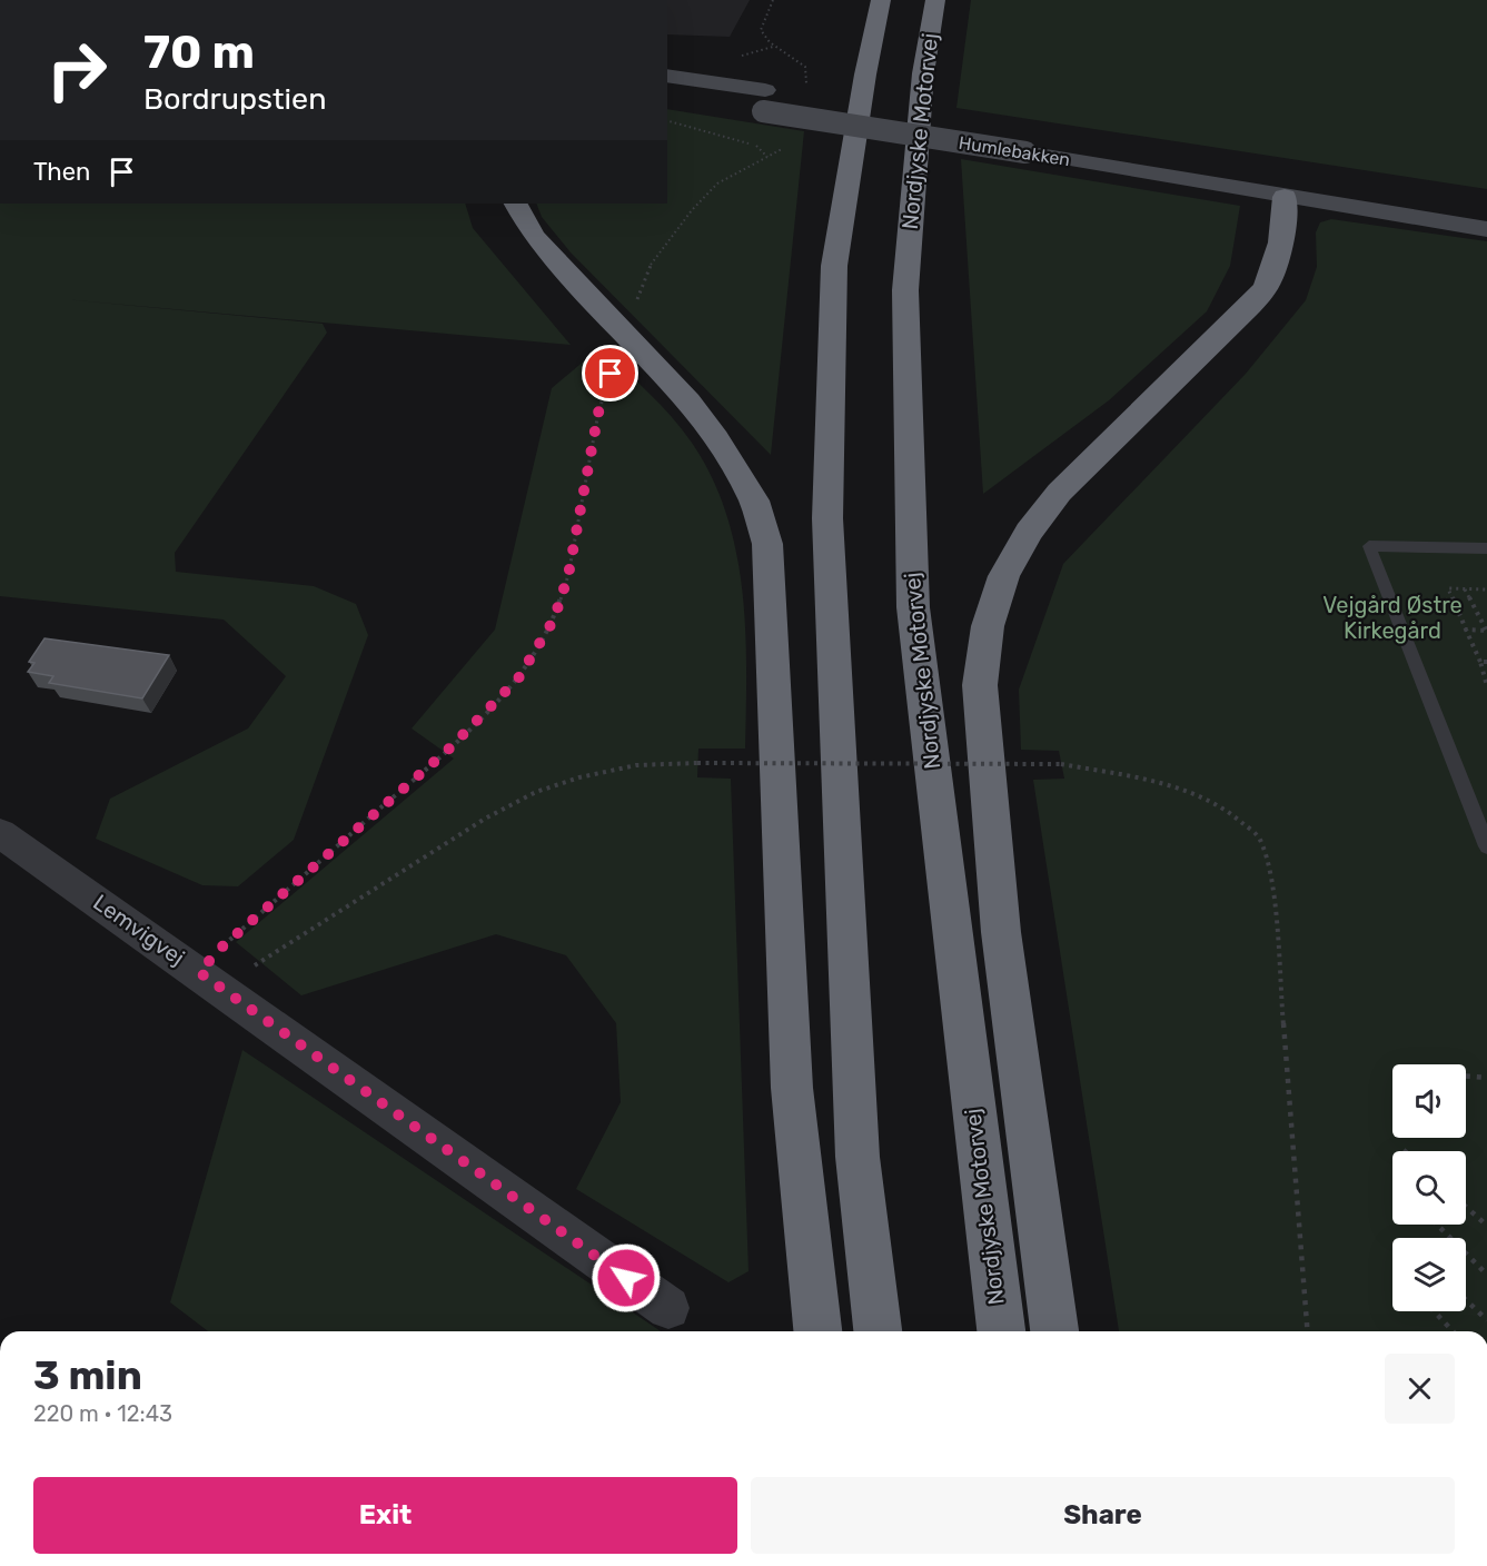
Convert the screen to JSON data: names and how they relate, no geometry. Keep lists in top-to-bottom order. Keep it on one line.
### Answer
{"streets":{"highway":["Nordjyske Motorvej"],"street":["Humlebakken","Lemvigvej"]},"parks":["Vejgård Østre Kirkegård"],"page":{"turn":["70 m","Bordrupstien"],"then":"Then","heading":["3 min","220 m · 12:43"],"buttons":["Exit","Share"]}}
